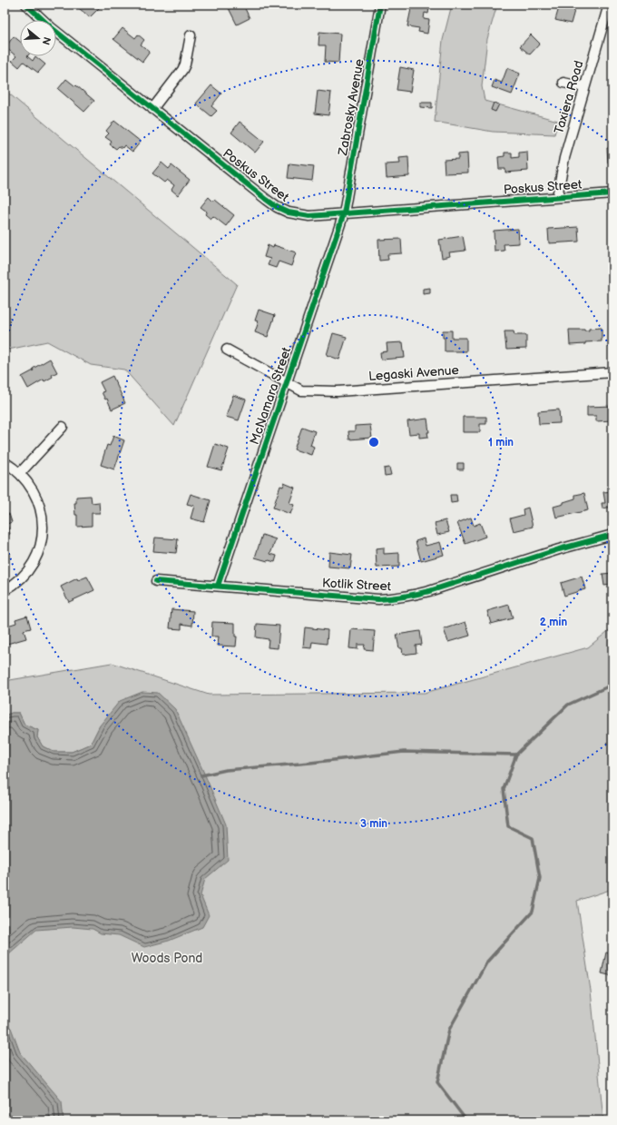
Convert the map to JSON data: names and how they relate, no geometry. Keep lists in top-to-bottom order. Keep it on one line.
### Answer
{"streets":{"street":["Taxiera Road","Zabrosky Avenue","Poskus Street","Legaski Avenue","McNamara Street","Kotlik Street"]},"crossings":[["Taxiera Road","Poskus Street"],["Zabrosky Avenue","Poskus Street"],["Zabrosky Avenue","McNamara Street"],["Poskus Street","McNamara Street"],["Legaski Avenue","McNamara Street"],["McNamara Street","Kotlik Street"]],"parks":["Woods Pond"],"north":"right","rings":["1 min","2 min","3 min"]}
